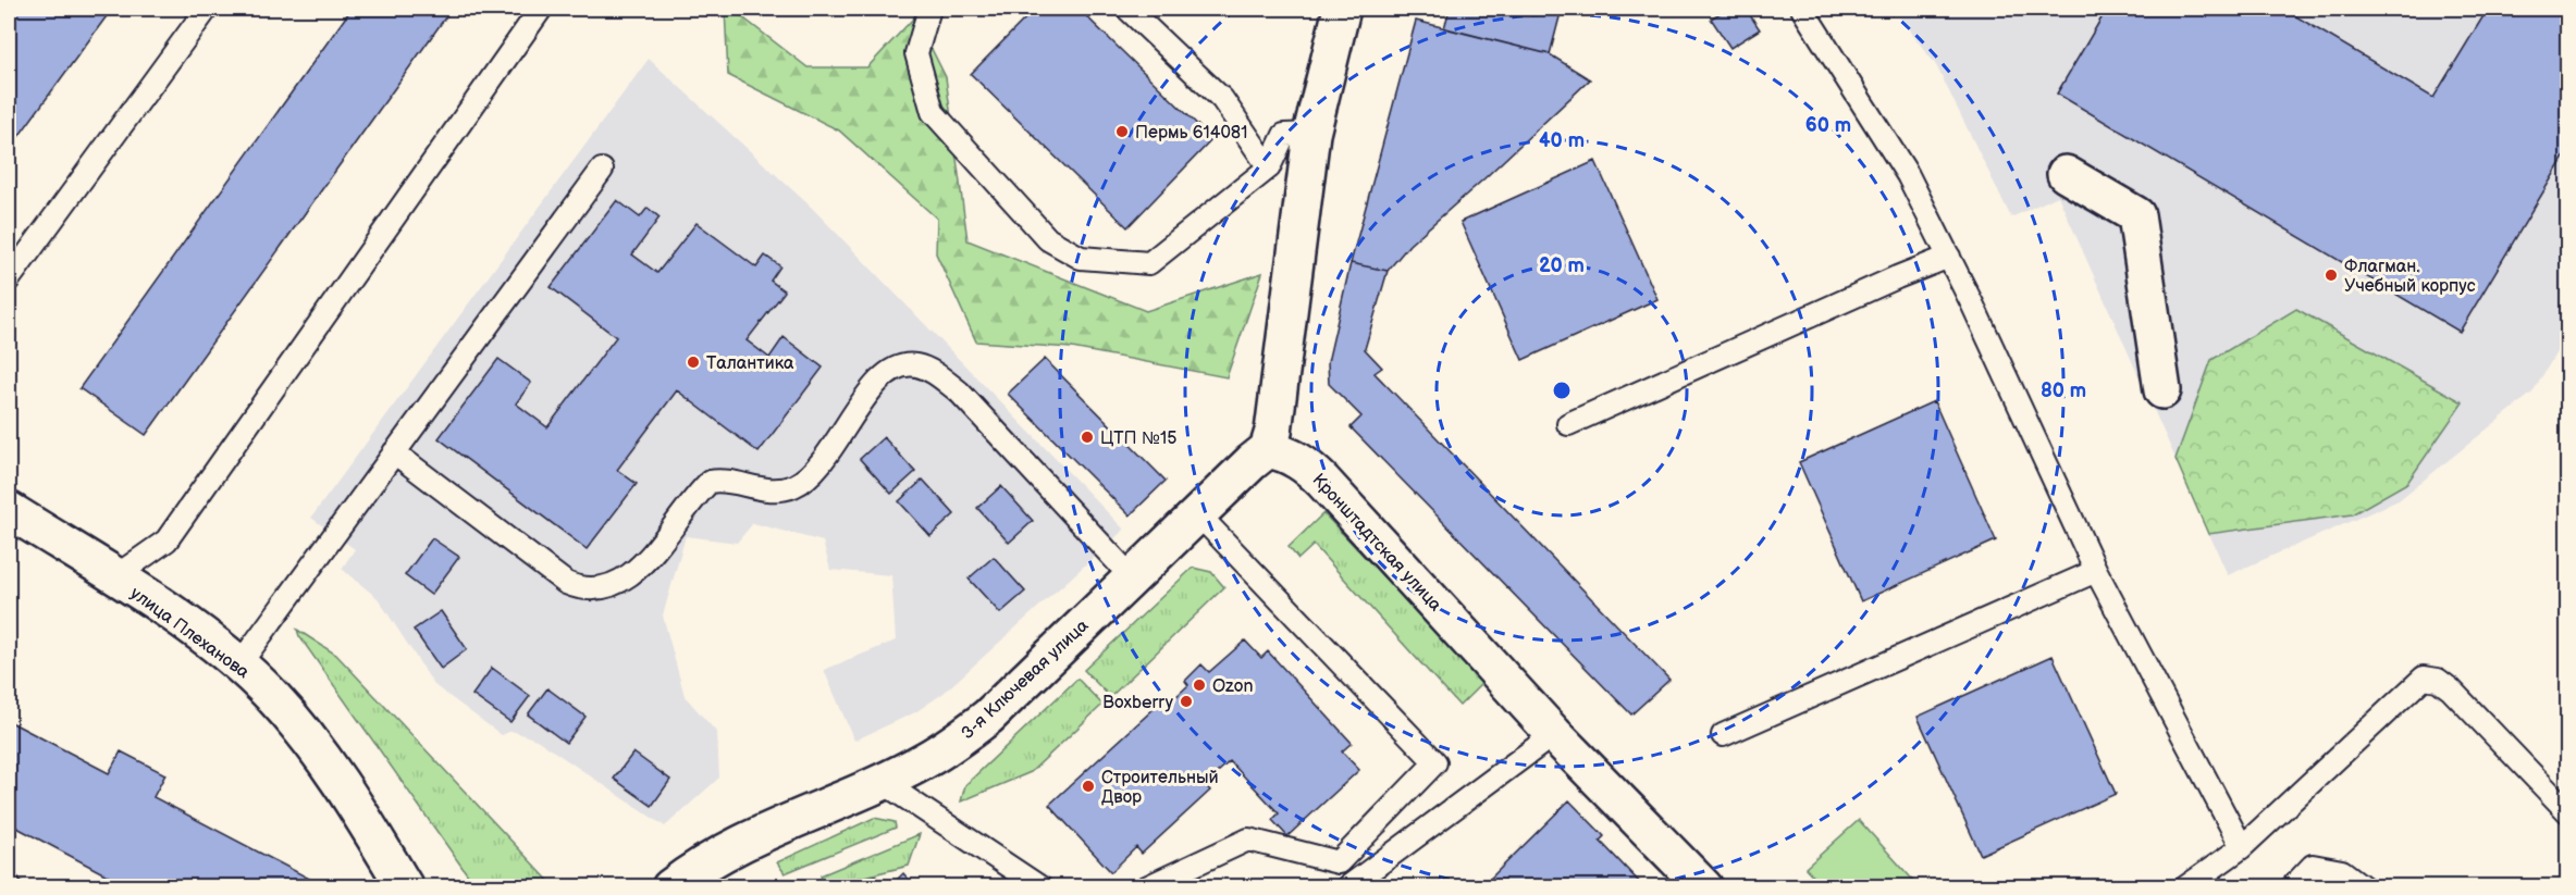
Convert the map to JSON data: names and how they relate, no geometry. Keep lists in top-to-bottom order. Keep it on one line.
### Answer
{"streets":{"street":["Кронштадтская улица","улица Плеханова","3-я Ключевая улица"]},"crossings":[["Кронштадтская улица","3-я Ключевая улица"]],"places":["Пермь 614081","Флагман. Учебный корпус","Талантика","ЦТП №15","Ozon","Boxberry","Строительный Двор"],"rings":["60 m","40 m","20 m","80 m"]}
